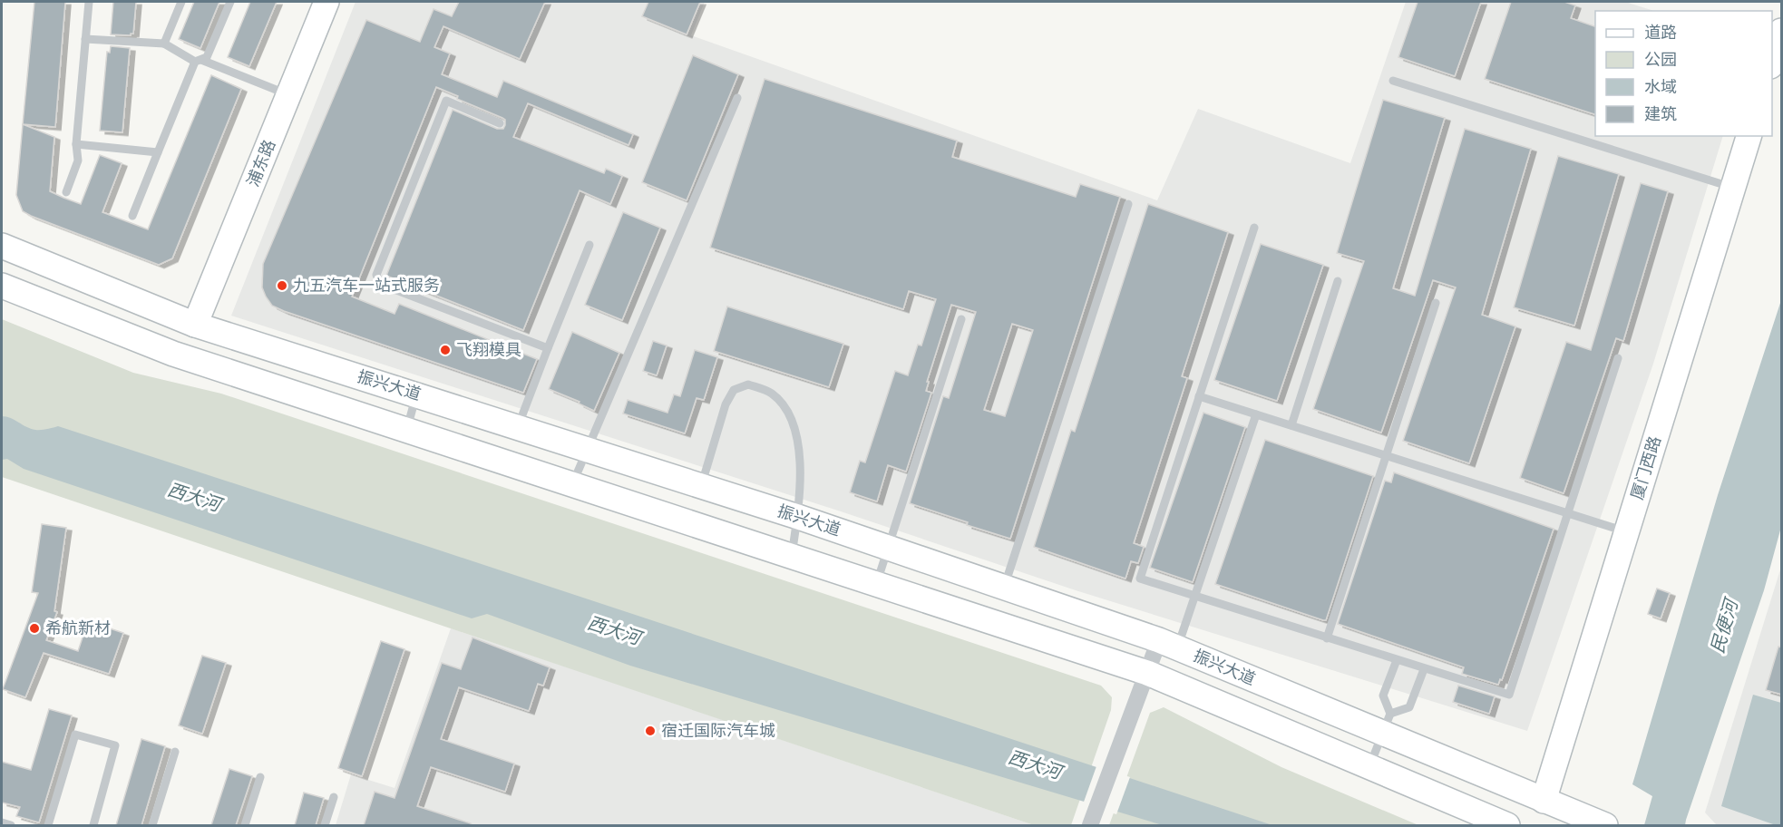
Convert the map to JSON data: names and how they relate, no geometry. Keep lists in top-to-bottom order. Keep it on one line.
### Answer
{"streets":{"main road":["浦东路","振兴大道","厦门西路"]},"crossings":[["浦东路","振兴大道"],["振兴大道","厦门西路"]],"water":["西大河","民便河"],"places":["九五汽车一站式服务","飞翔模具","希航新材","宿迁国际汽车城"],"legend":["道路","公园","水域","建筑"]}
